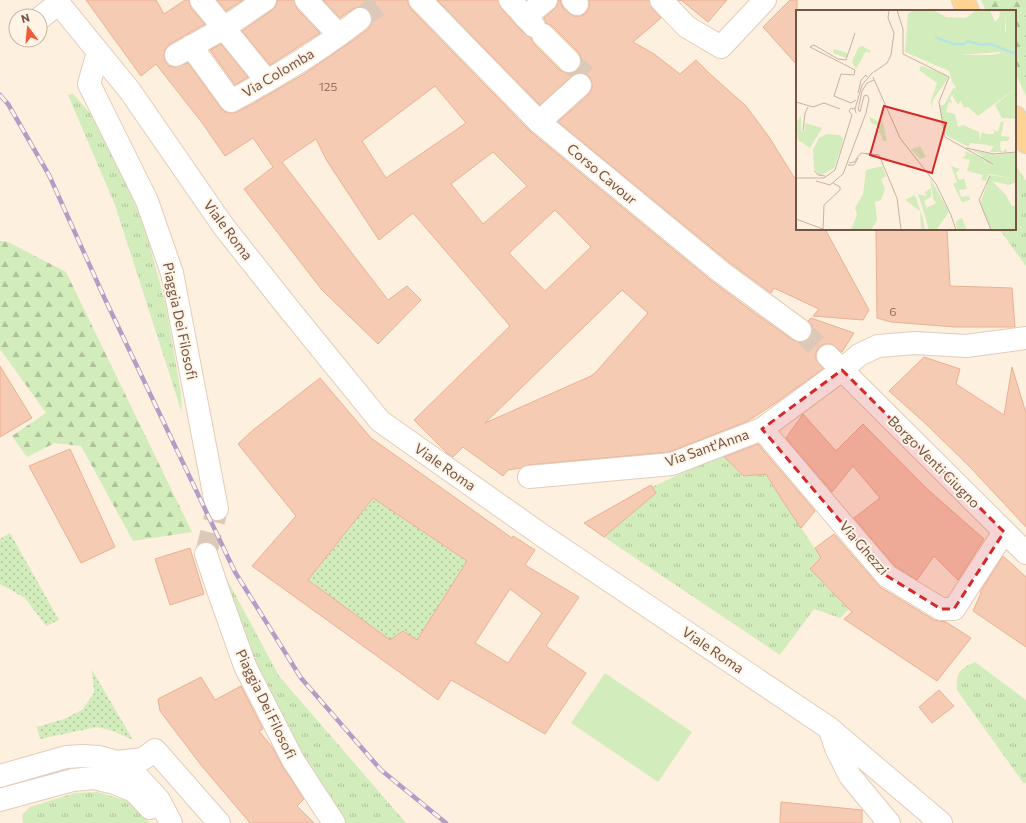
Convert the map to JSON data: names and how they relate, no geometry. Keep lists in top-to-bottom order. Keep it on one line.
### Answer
{"streets":{"street":["Via Colomba","Corso Cavour","Viale Roma","Piaggia Dei Filosofi","Via Sant'Anna","Borgo Venti Giugno","Via Ghezzi"]},"crossings":[["Viale Roma","Piaggia Dei Filosofi"],["Via Sant'Anna","Borgo Venti Giugno"],["Via Sant'Anna","Via Ghezzi"],["Borgo Venti Giugno","Via Ghezzi"]],"house_numbers":["125","6"],"north":"top"}
